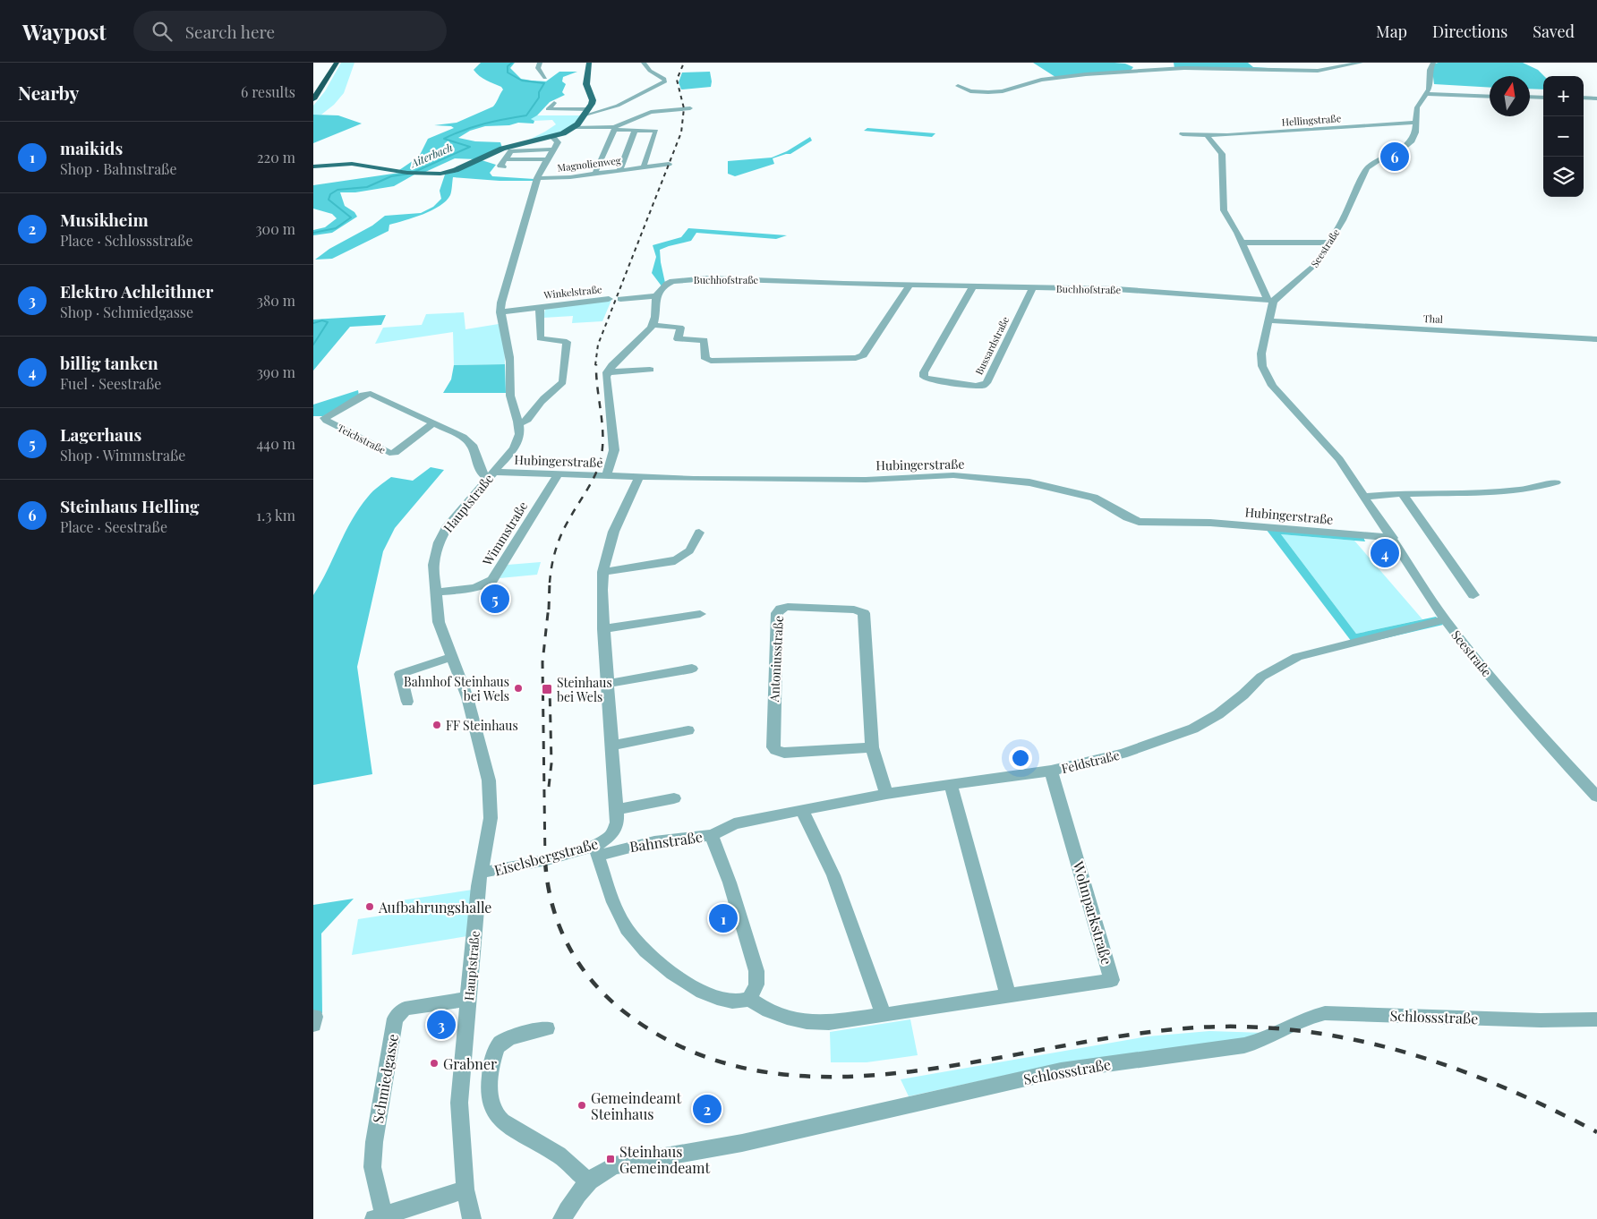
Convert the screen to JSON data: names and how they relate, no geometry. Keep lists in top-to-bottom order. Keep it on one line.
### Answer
{"streets":{"street":["Hellingstraße","Magnolienweg","Seestraße","Buchhofstraße","Winkelstraße","Thal","Bussardstraße","Teichstraße","Hubingerstraße","Hauptstraße","Wimmstraße","Antoniusstraße","Feldstraße","Bahnstraße","Eiselsbergstraße","Wohnparkstraße","Schlossstraße","Schmiedgasse"]},"crossings":[["Hellingstraße","Seestraße"],["Seestraße","Buchhofstraße"],["Seestraße","Thal"],["Seestraße","Hubingerstraße"],["Seestraße","Feldstraße"],["Buchhofstraße","Bussardstraße"],["Winkelstraße","Hauptstraße"],["Teichstraße","Hubingerstraße"],["Teichstraße","Hauptstraße"],["Hubingerstraße","Hauptstraße"],["Hubingerstraße","Wimmstraße"],["Hubingerstraße","Eiselsbergstraße"],["Hauptstraße","Wimmstraße"],["Hauptstraße","Eiselsbergstraße"],["Hauptstraße","Schmiedgasse"],["Antoniusstraße","Feldstraße"],["Feldstraße","Bahnstraße"],["Feldstraße","Wohnparkstraße"],["Bahnstraße","Eiselsbergstraße"],["Bahnstraße","Wohnparkstraße"]],"water":["Aiterbach"],"places":{"other":["Bahnhof Steinhaus bei Wels","FF Steinhaus","Aufbahrungshalle","Grabner","Gemeindeamt Steinhaus"],"transit":["Steinhaus bei Wels","Steinhaus Gemeindeamt"]},"north":"top","page":{"header":"Waypost","search":"Search here","nav":["Map","Directions","Saved"],"heading":["Nearby","6 results"],"map_buttons":["+","−"],"list":[{"mark":"1","name":"maikids","note":"Shop · Bahnstraße","value":"220 m"},{"mark":"2","name":"Musikheim","note":"Place · Schlossstraße","value":"300 m"},{"mark":"3","name":"Elektro Achleithner","note":"Shop · Schmiedgasse","value":"380 m"},{"mark":"4","name":"billig tanken","note":"Fuel · Seestraße","value":"390 m"},{"mark":"5","name":"Lagerhaus","note":"Shop · Wimmstraße","value":"440 m"},{"mark":"6","name":"Steinhaus Helling","note":"Place · Seestraße","value":"1.3 km"}],"pins":["6","4","5","1","3","2"]}}
